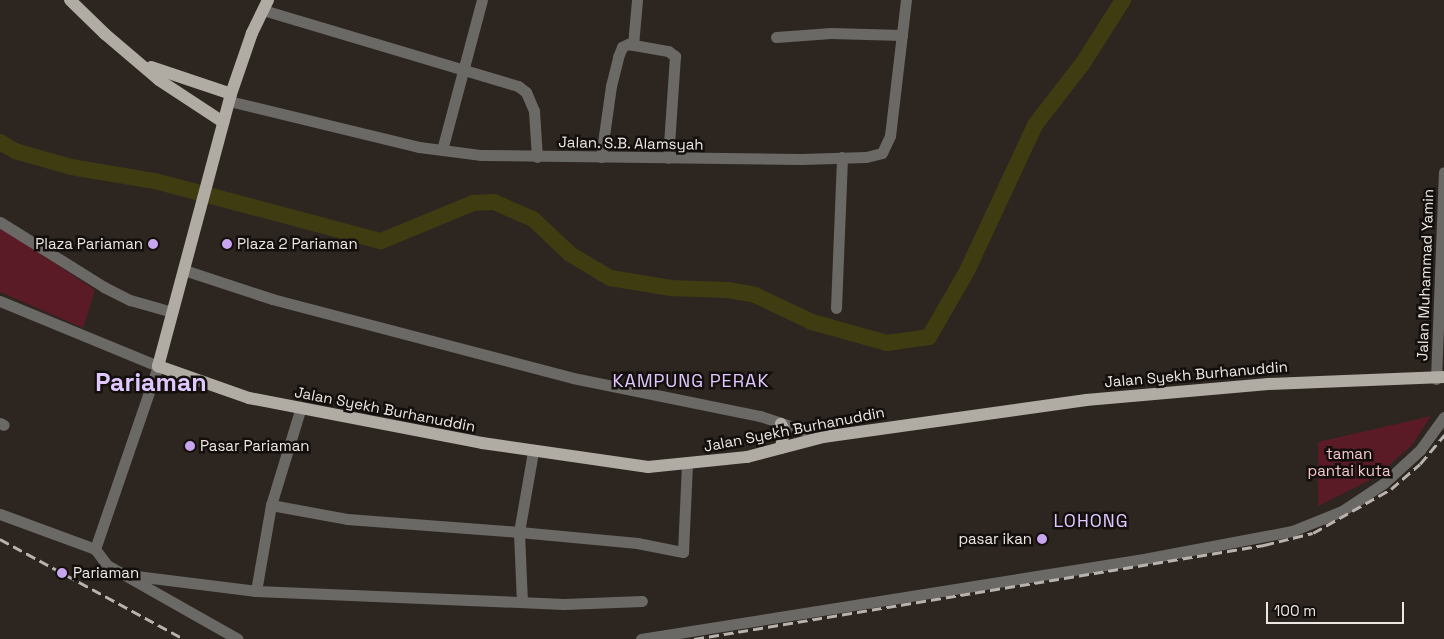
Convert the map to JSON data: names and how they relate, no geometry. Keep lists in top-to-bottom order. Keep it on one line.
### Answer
{"streets":{"main road":["Jalan Syekh Burhanuddin"],"street":["Jalan. S.B. Alamsyah","Jalan Muhammad Yamin"]},"crossings":[["Jalan Muhammad Yamin","Jalan Syekh Burhanuddin"]],"districts":["KAMPUNG PERAK","Pariaman","LOHONG"],"parks":["taman pantai kuta"],"places":["Plaza Pariaman","Plaza 2 Pariaman","Pasar Pariaman","pasar ikan","Pariaman"],"scale_bar":"100 m"}
